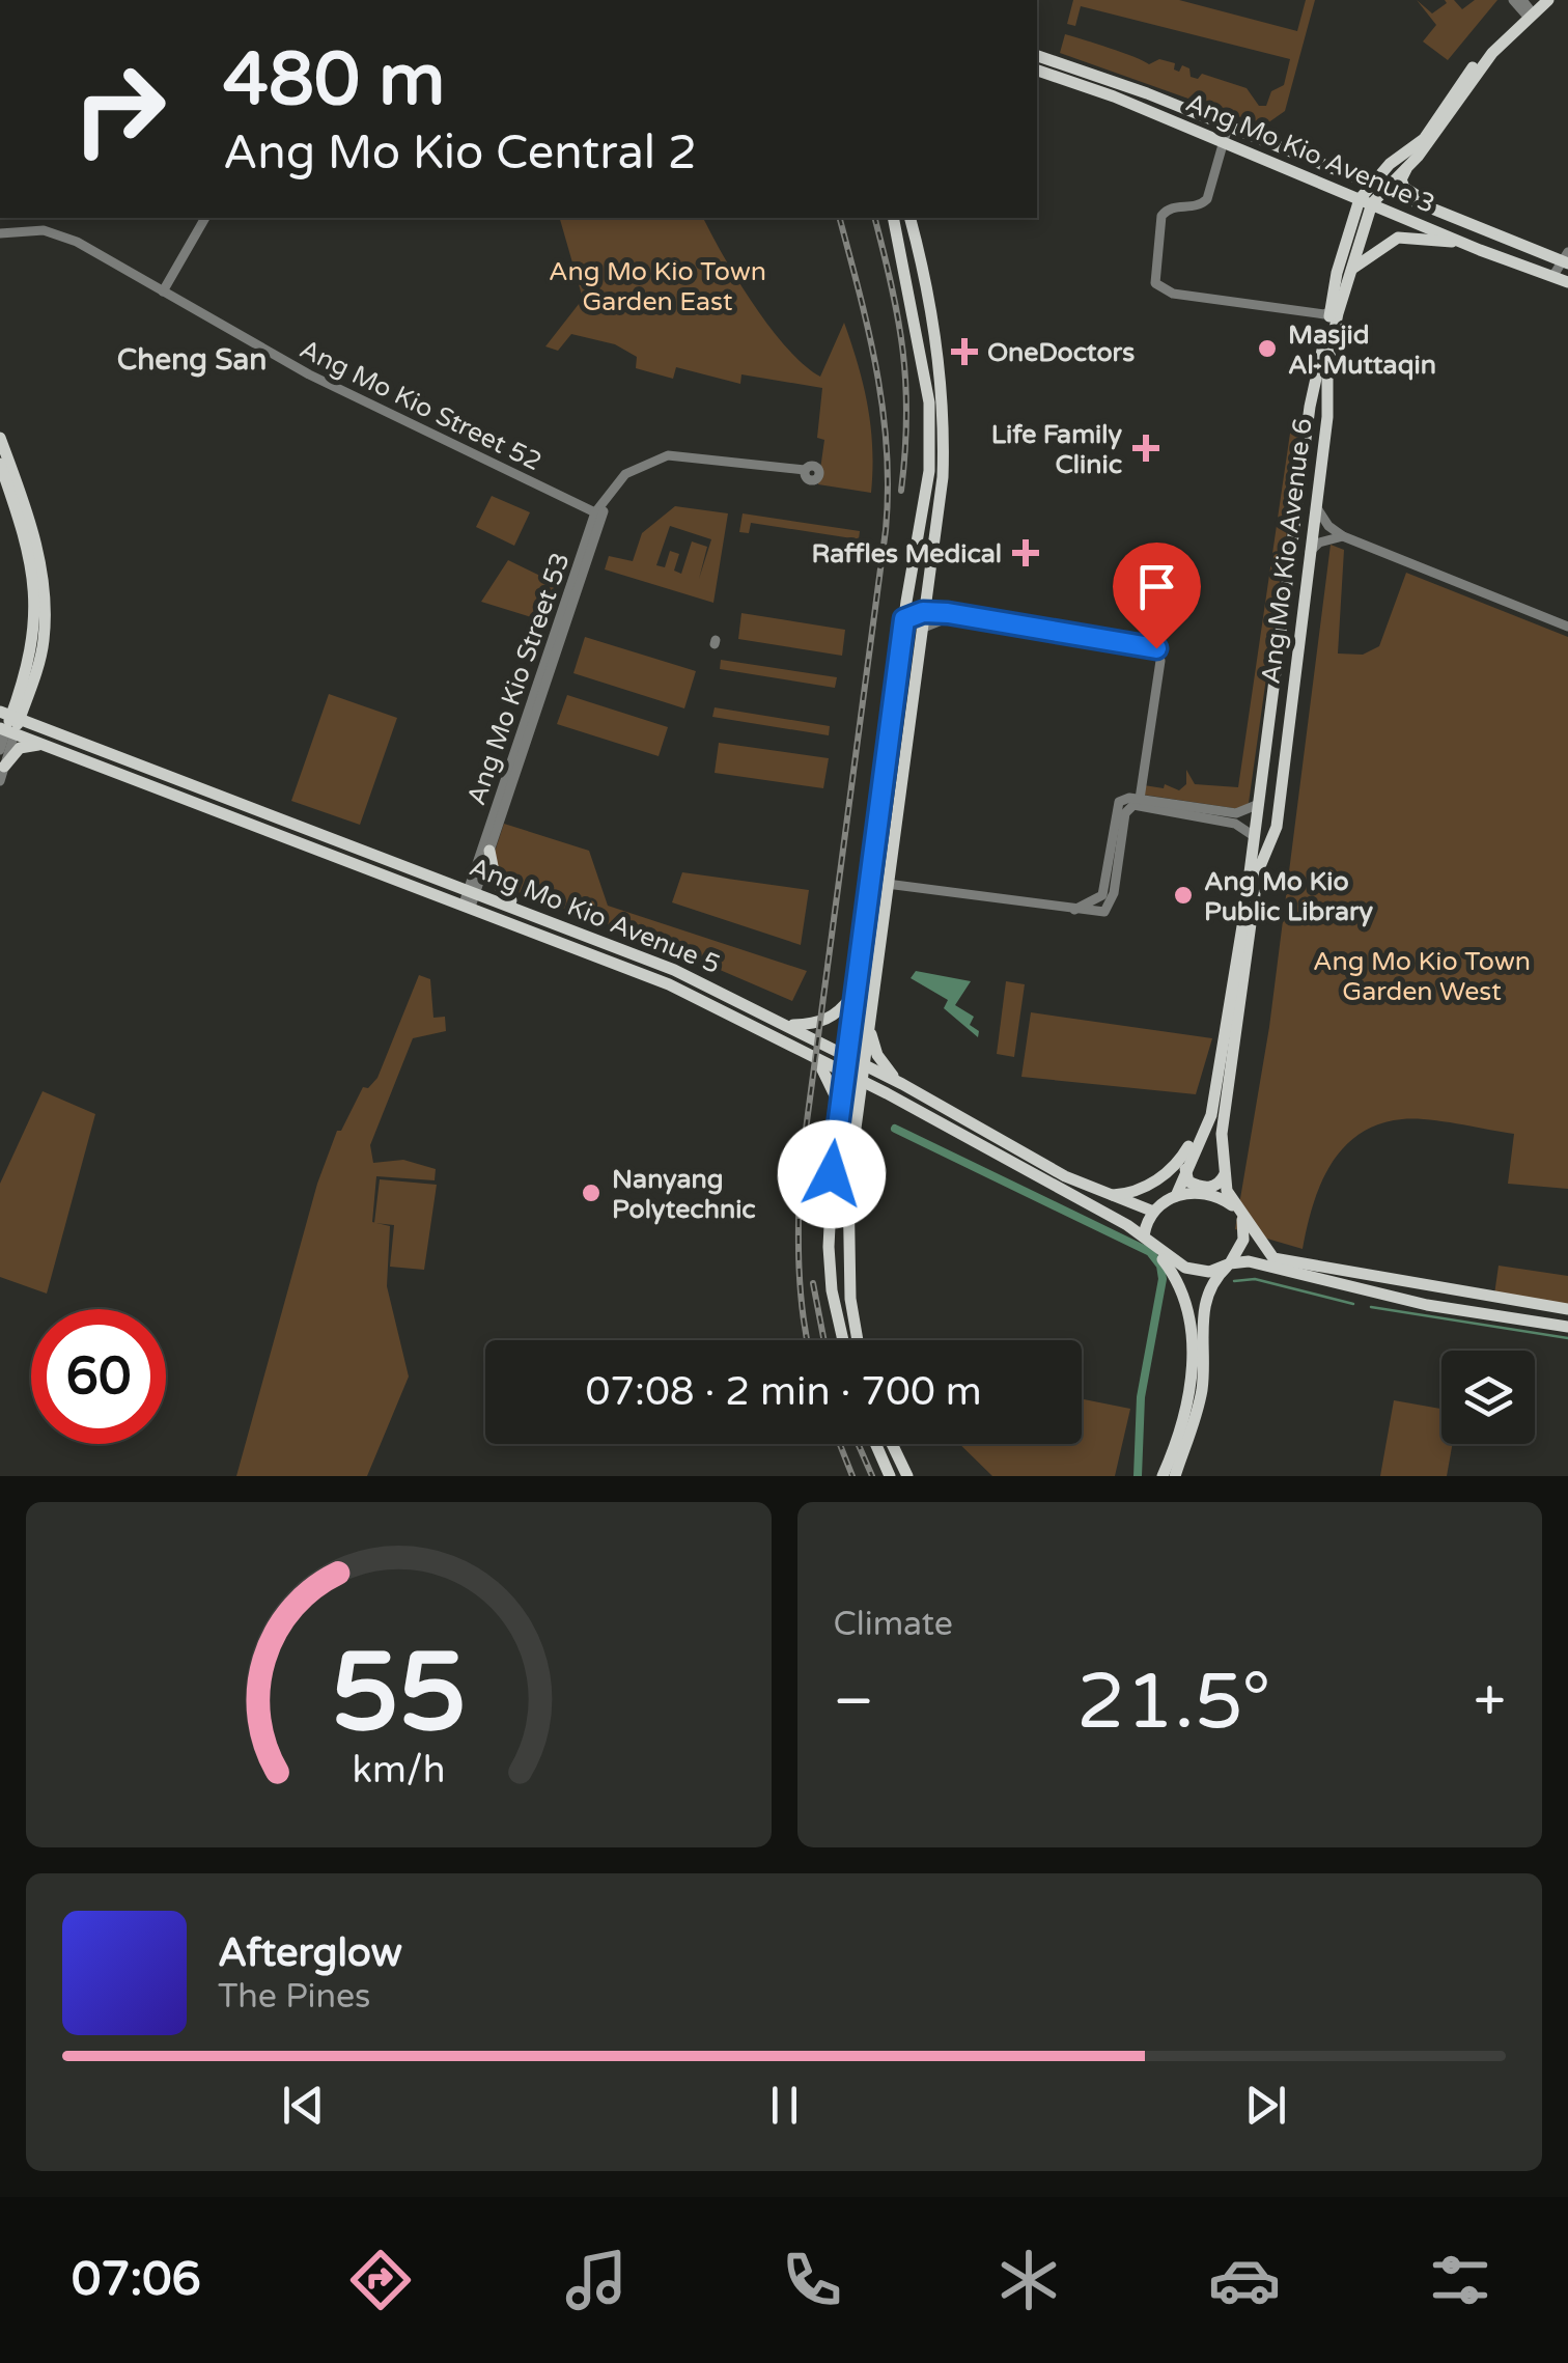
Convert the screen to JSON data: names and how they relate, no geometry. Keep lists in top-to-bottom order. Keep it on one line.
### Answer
{"streets":{"main road":["Ang Mo Kio Avenue 3","Ang Mo Kio Avenue 6","Ang Mo Kio Avenue 5"],"street":["Ang Mo Kio Street 52","Ang Mo Kio Street 53"]},"crossings":[["Ang Mo Kio Avenue 3","Ang Mo Kio Avenue 6"],["Ang Mo Kio Street 52","Ang Mo Kio Street 53"],["Ang Mo Kio Avenue 6","Ang Mo Kio Avenue 5"],["Ang Mo Kio Street 53","Ang Mo Kio Avenue 5"]],"districts":["Cheng San"],"parks":["Ang Mo Kio Town Garden East","Ang Mo Kio Town Garden West"],"places":{"other":["Masjid Al-Muttaqin","Ang Mo Kio Public Library","Nanyang Polytechnic"],"health":["OneDoctors","Life Family Clinic","Raffles Medical"]},"page":{"turn":["480 m","Ang Mo Kio Central 2"],"limit":"60","trip":"07:08 · 2 min · 700 m","tile":"Climate","heat":["−","21.5°","+"],"song":["Afterglow","The Pines"],"tabs":"07:06","gauge":["55","km/h"]}}
